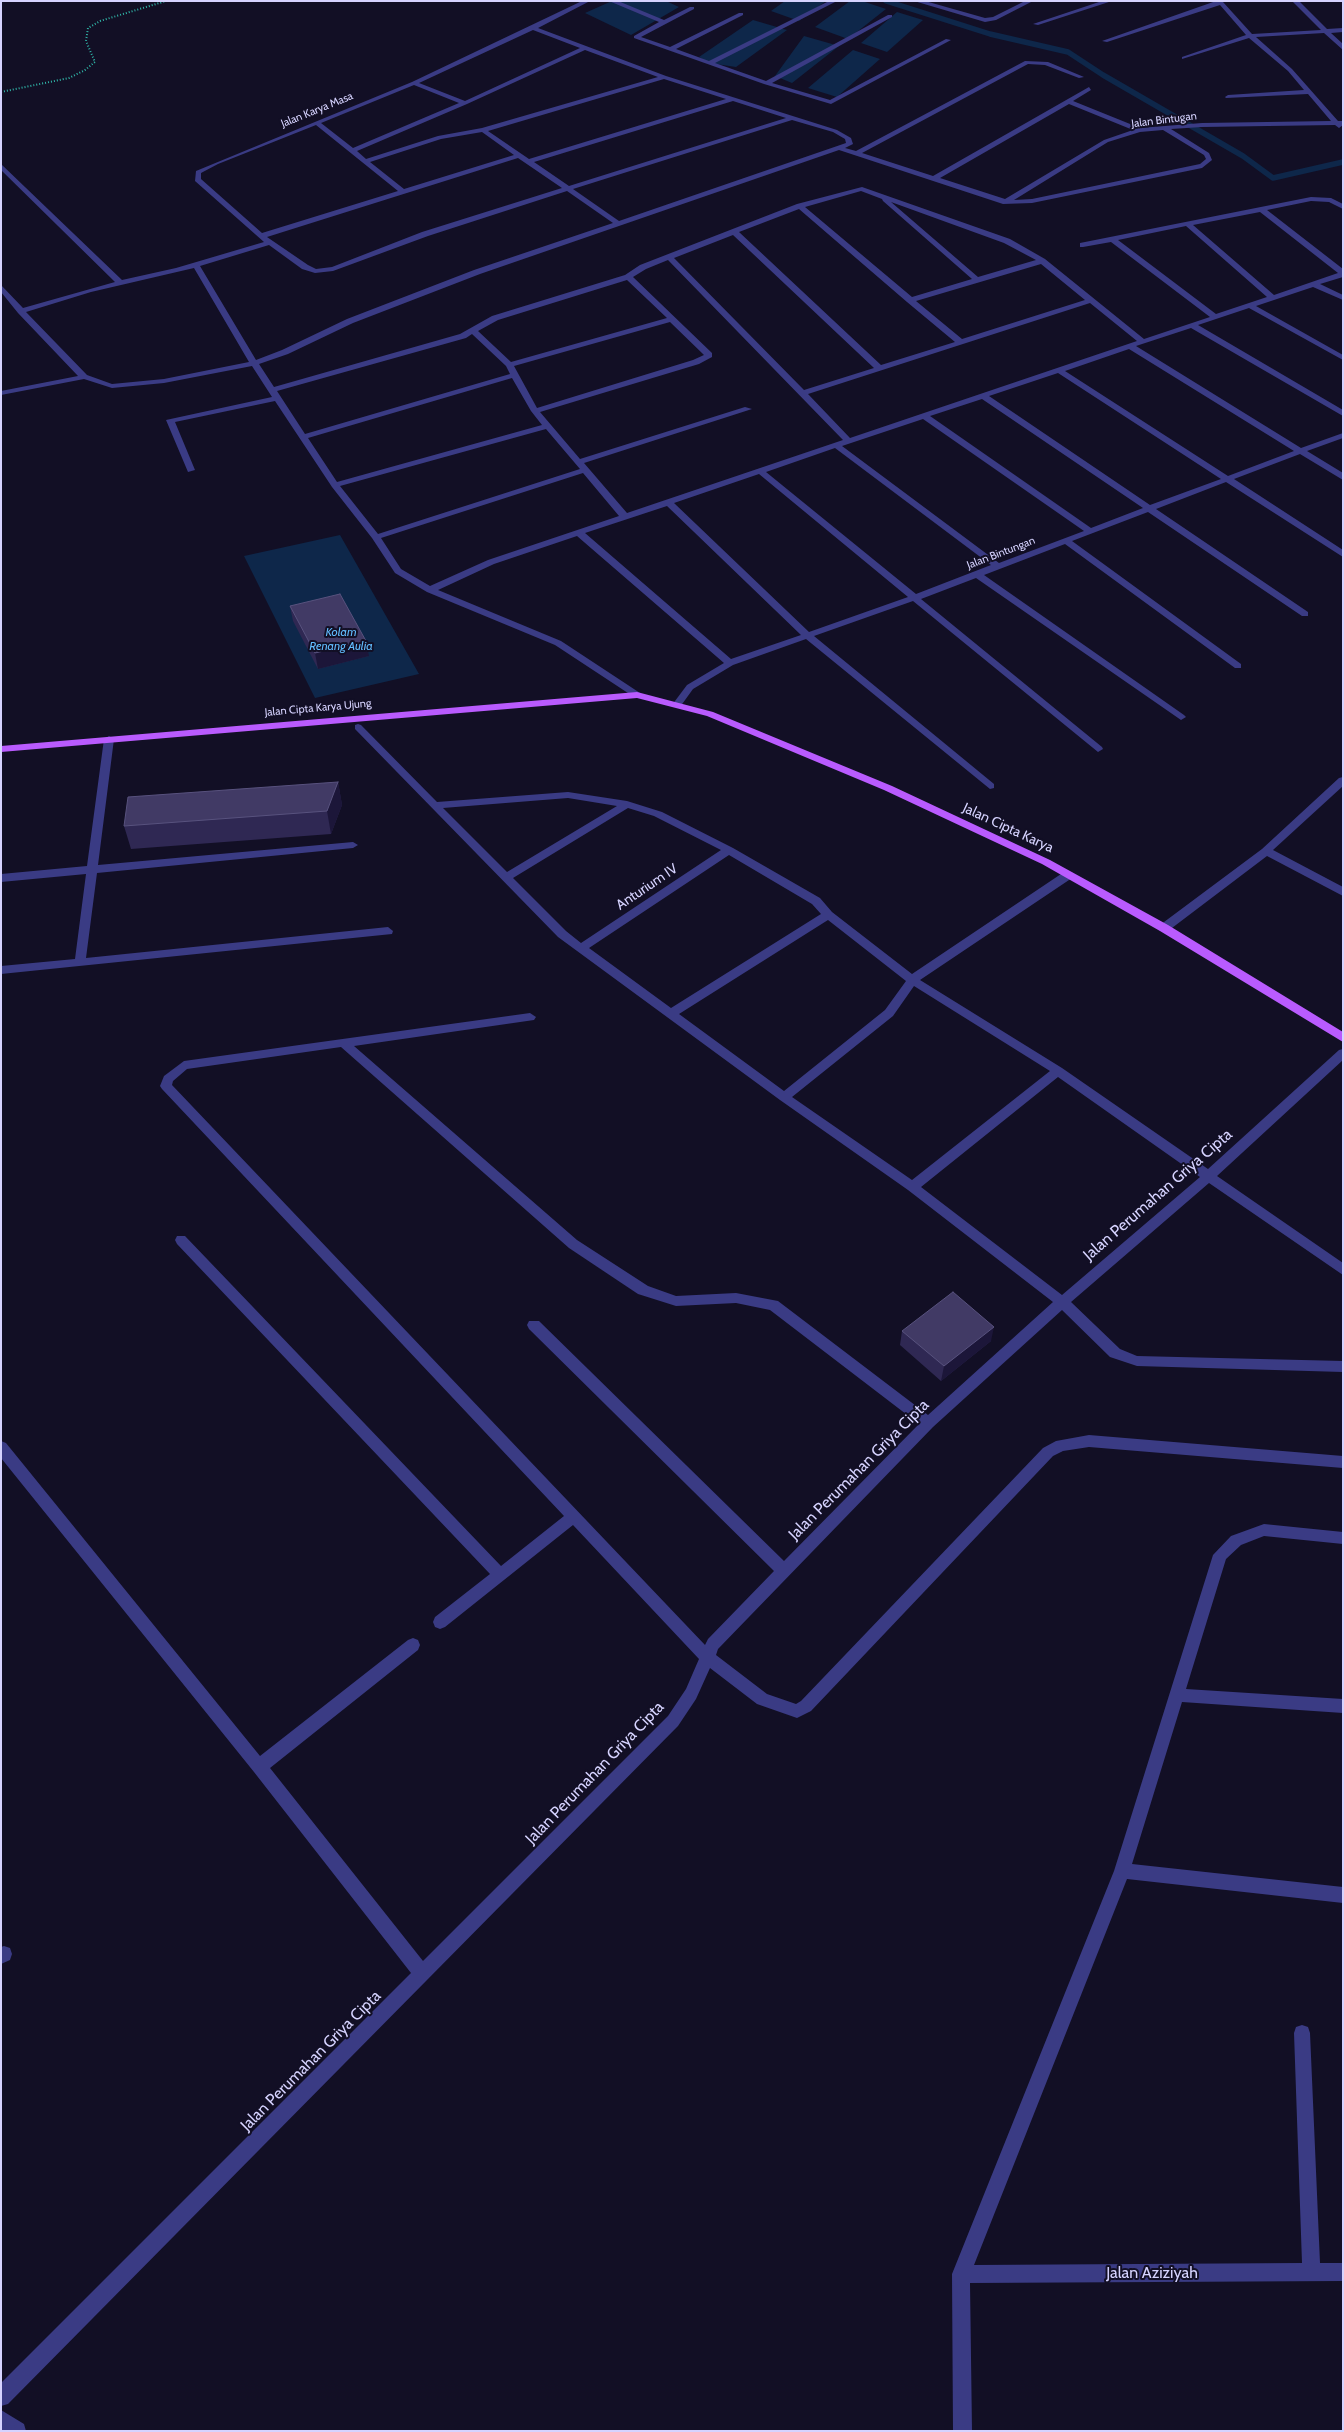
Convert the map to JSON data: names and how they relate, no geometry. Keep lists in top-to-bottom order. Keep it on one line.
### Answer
{"streets":{"main road":["Jalan Cipta Karya Ujung","Jalan Cipta Karya"],"street":["Jalan Karya Masa","Jalan Bintugan","Jalan Bintungan","Anturium IV","Jalan Perumahan Griya Cipta","Jalan Aziziyah"]},"crossings":[["Jalan Bintungan","Jalan Cipta Karya"],["Jalan Cipta Karya Ujung","Jalan Cipta Karya"]],"water":["Kolam Renang Aulia"]}
